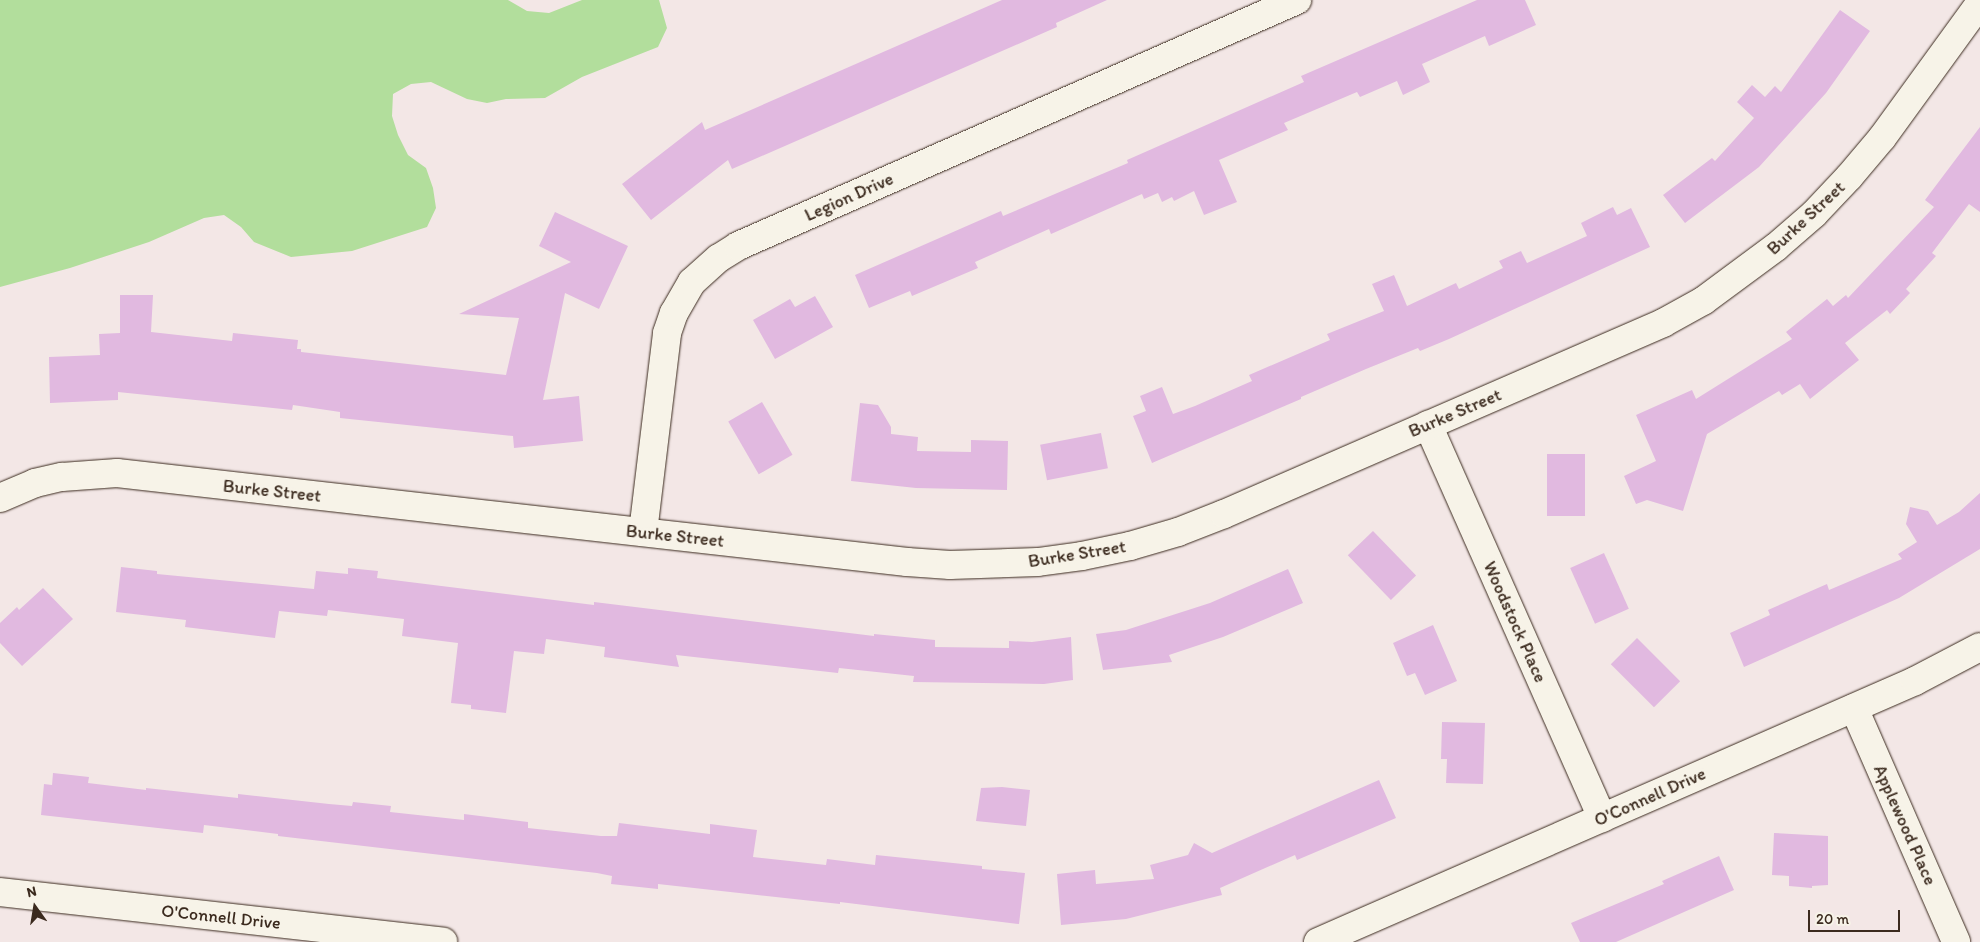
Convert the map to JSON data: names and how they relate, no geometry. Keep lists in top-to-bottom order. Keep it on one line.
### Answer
{"streets":{"street":["Legion Drive","Burke Street","Woodstock Place","O'Connell Drive","Applewood Place"]},"crossings":[["Legion Drive","Burke Street"],["Burke Street","Woodstock Place"],["Woodstock Place","O'Connell Drive"],["O'Connell Drive","Applewood Place"]],"scale_bar":"20 m","north":"top"}
